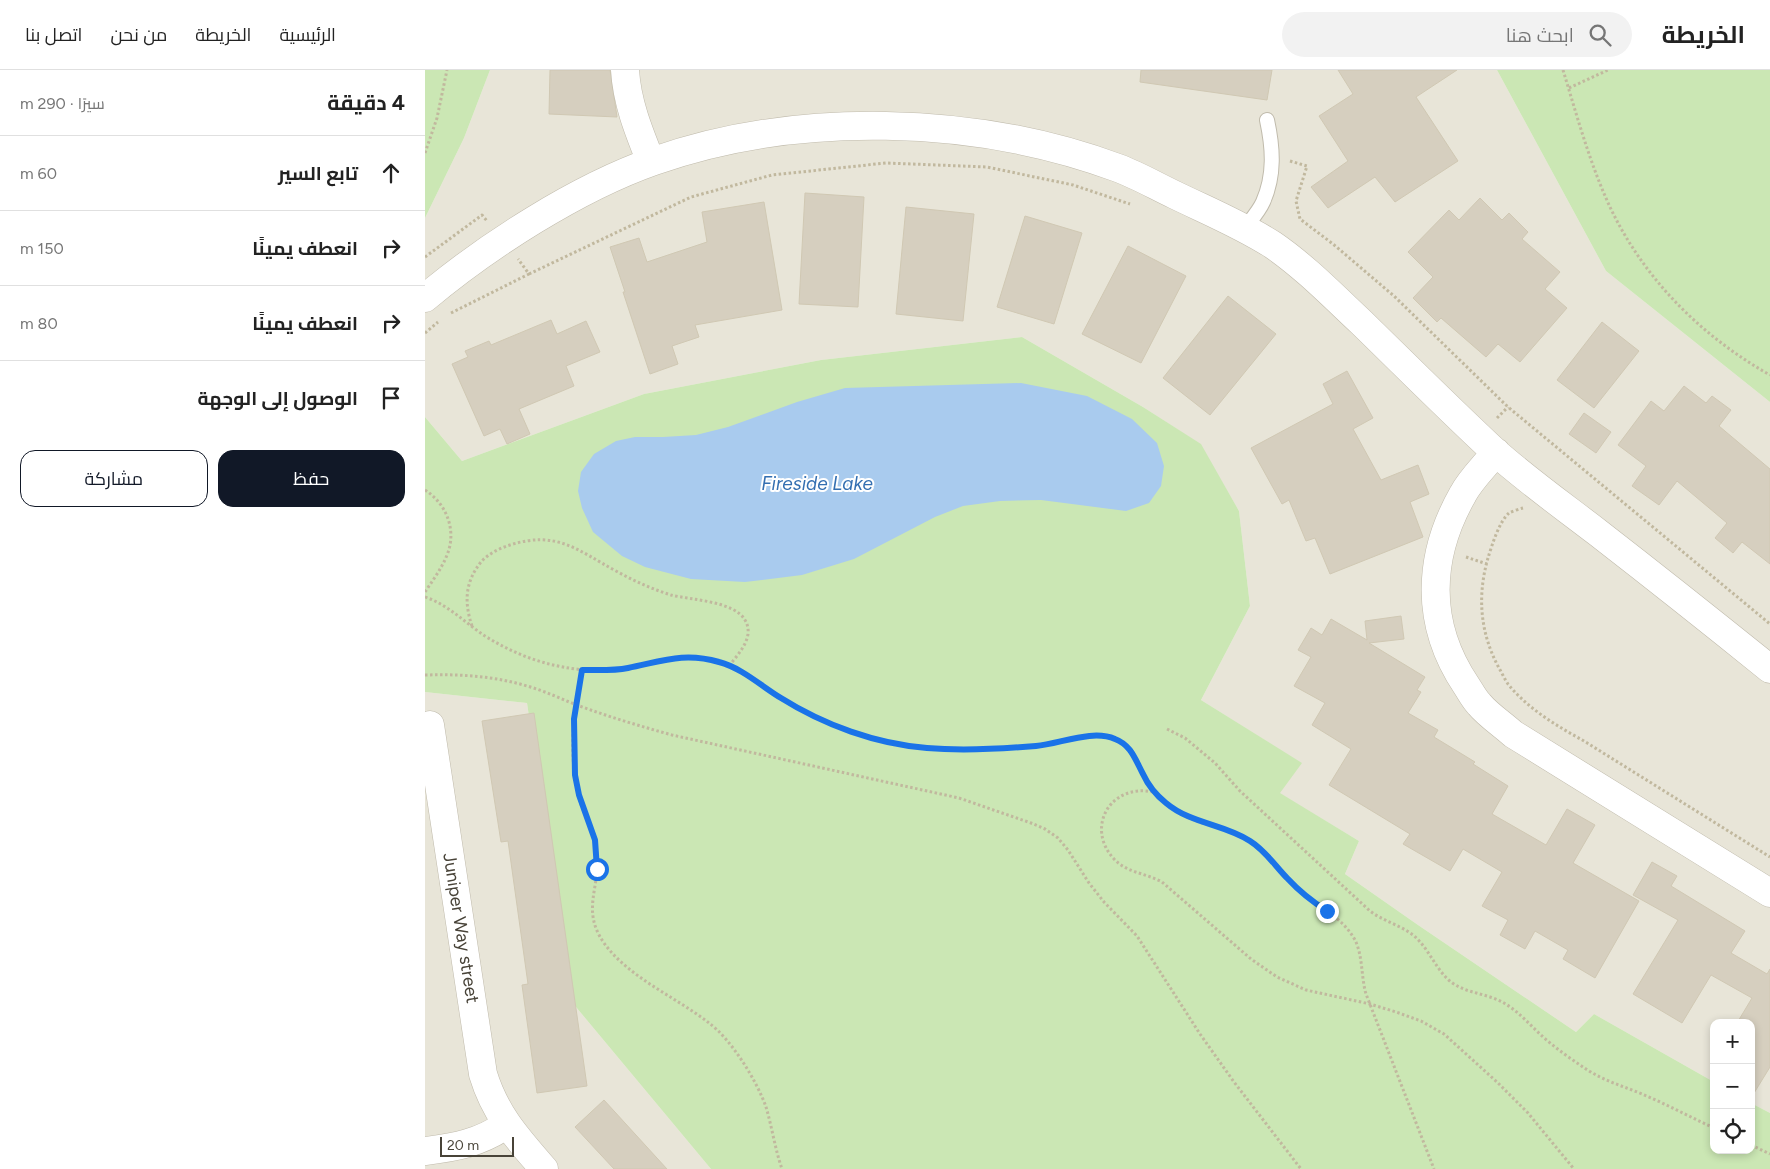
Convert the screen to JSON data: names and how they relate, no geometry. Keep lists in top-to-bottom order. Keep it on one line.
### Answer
{"streets":{"street":["Juniper Way street"]},"water":["Fireside Lake"],"scale_bar":"20 m","page":{"header":"الخريطة","search":"ابحث هنا","nav":["الرئيسية","الخريطة","من نحن","اتصل بنا"],"heading":["4 دقيقة","سيرًا · 290 m"],"list":[["تابع السير","60 m"],["انعطف يمينًا","150 m"],["انعطف يمينًا","80 m"],"الوصول إلى الوجهة"],"buttons":["حفظ","مشاركة"],"map_buttons":["+","−"],"scale":"20 m"}}
